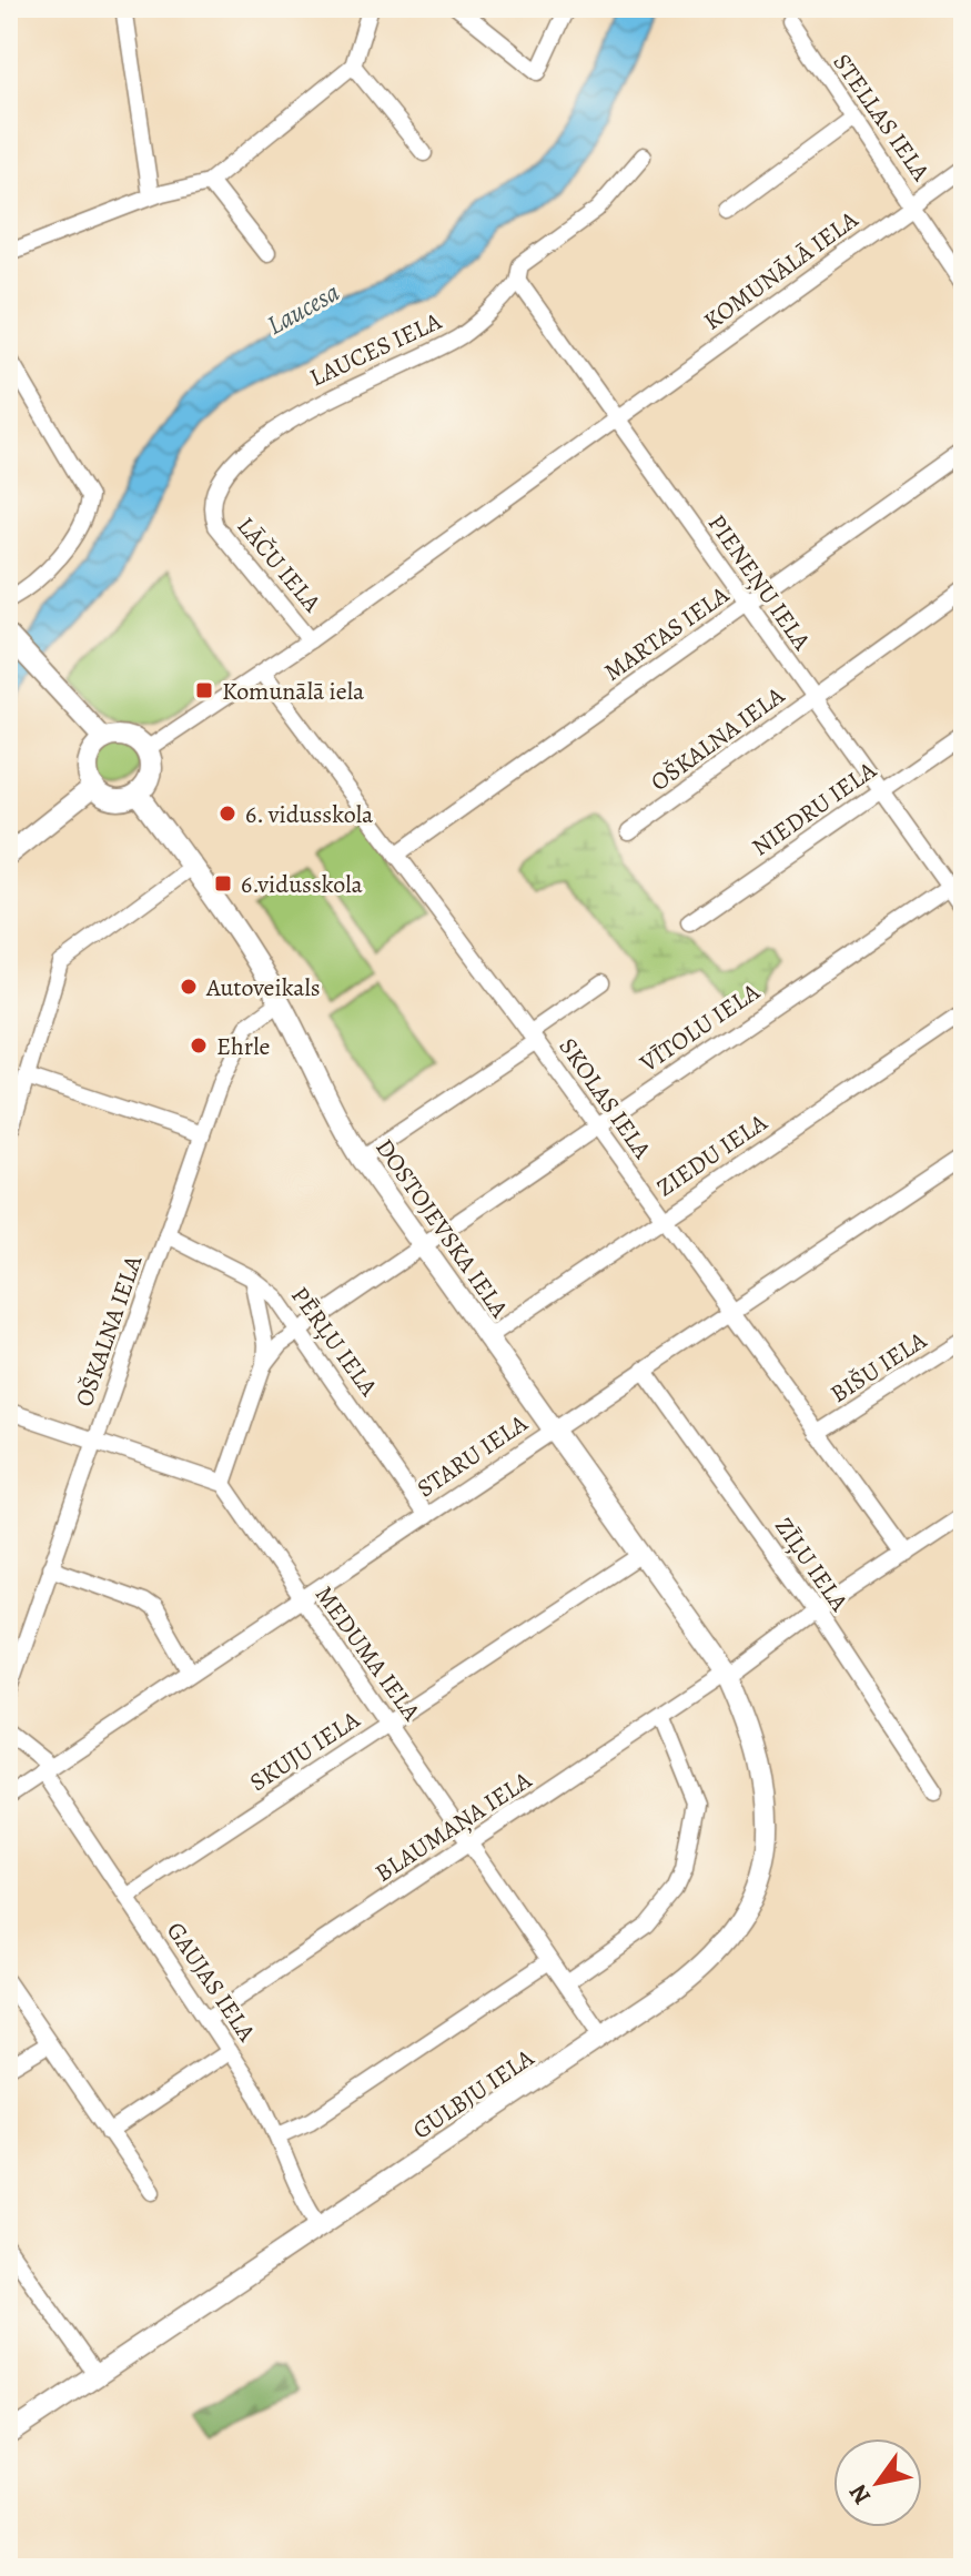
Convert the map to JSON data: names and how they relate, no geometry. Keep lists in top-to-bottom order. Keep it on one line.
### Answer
{"streets":{"main road":["DOSTOJEVSKA IELA","GULBJU IELA"],"street":["STELLAS IELA","KOMUNĀLĀ IELA","LAUCES IELA","LĀČU IELA","PIENEŅU IELA","MARTAS IELA","OŠKALNA IELA","NIEDRU IELA","VĪTOLU IELA","SKOLAS IELA","ZIEDU IELA","PĒRĻU IELA","BIŠU IELA","STARU IELA","ZĪĻU IELA","MEDUMA IELA","SKUJU IELA","BLAUMAŅA IELA","GAUJAS IELA"]},"crossings":[["STELLAS IELA","KOMUNĀLĀ IELA"],["KOMUNĀLĀ IELA","LĀČU IELA"],["KOMUNĀLĀ IELA","PIENEŅU IELA"],["KOMUNĀLĀ IELA","SKOLAS IELA"],["KOMUNĀLĀ IELA","DOSTOJEVSKA IELA"],["LAUCES IELA","LĀČU IELA"],["LAUCES IELA","PIENEŅU IELA"],["PIENEŅU IELA","MARTAS IELA"],["PIENEŅU IELA","OŠKALNA IELA"],["PIENEŅU IELA","NIEDRU IELA"],["PIENEŅU IELA","VĪTOLU IELA"],["MARTAS IELA","SKOLAS IELA"],["OŠKALNA IELA","DOSTOJEVSKA IELA"],["OŠKALNA IELA","PĒRĻU IELA"],["VĪTOLU IELA","SKOLAS IELA"],["VĪTOLU IELA","DOSTOJEVSKA IELA"],["VĪTOLU IELA","PĒRĻU IELA"],["VĪTOLU IELA","MEDUMA IELA"],["SKOLAS IELA","ZIEDU IELA"],["SKOLAS IELA","BIŠU IELA"],["SKOLAS IELA","STARU IELA"],["SKOLAS IELA","BLAUMAŅA IELA"],["ZIEDU IELA","DOSTOJEVSKA IELA"],["DOSTOJEVSKA IELA","STARU IELA"],["DOSTOJEVSKA IELA","SKUJU IELA"],["DOSTOJEVSKA IELA","BLAUMAŅA IELA"],["DOSTOJEVSKA IELA","GULBJU IELA"],["PĒRĻU IELA","STARU IELA"],["STARU IELA","ZĪĻU IELA"],["STARU IELA","MEDUMA IELA"],["STARU IELA","GAUJAS IELA"],["ZĪĻU IELA","BLAUMAŅA IELA"],["MEDUMA IELA","SKUJU IELA"],["MEDUMA IELA","BLAUMAŅA IELA"],["MEDUMA IELA","GULBJU IELA"],["SKUJU IELA","GAUJAS IELA"],["BLAUMAŅA IELA","GAUJAS IELA"],["BLAUMAŅA IELA","GULBJU IELA"],["GAUJAS IELA","GULBJU IELA"]],"water":["Laucesa"],"places":{"transit":["Komunālā iela","6.vidusskola"],"other":["6. vidusskola","Autoveikals","Ehrle"]},"north":"bottom left"}
